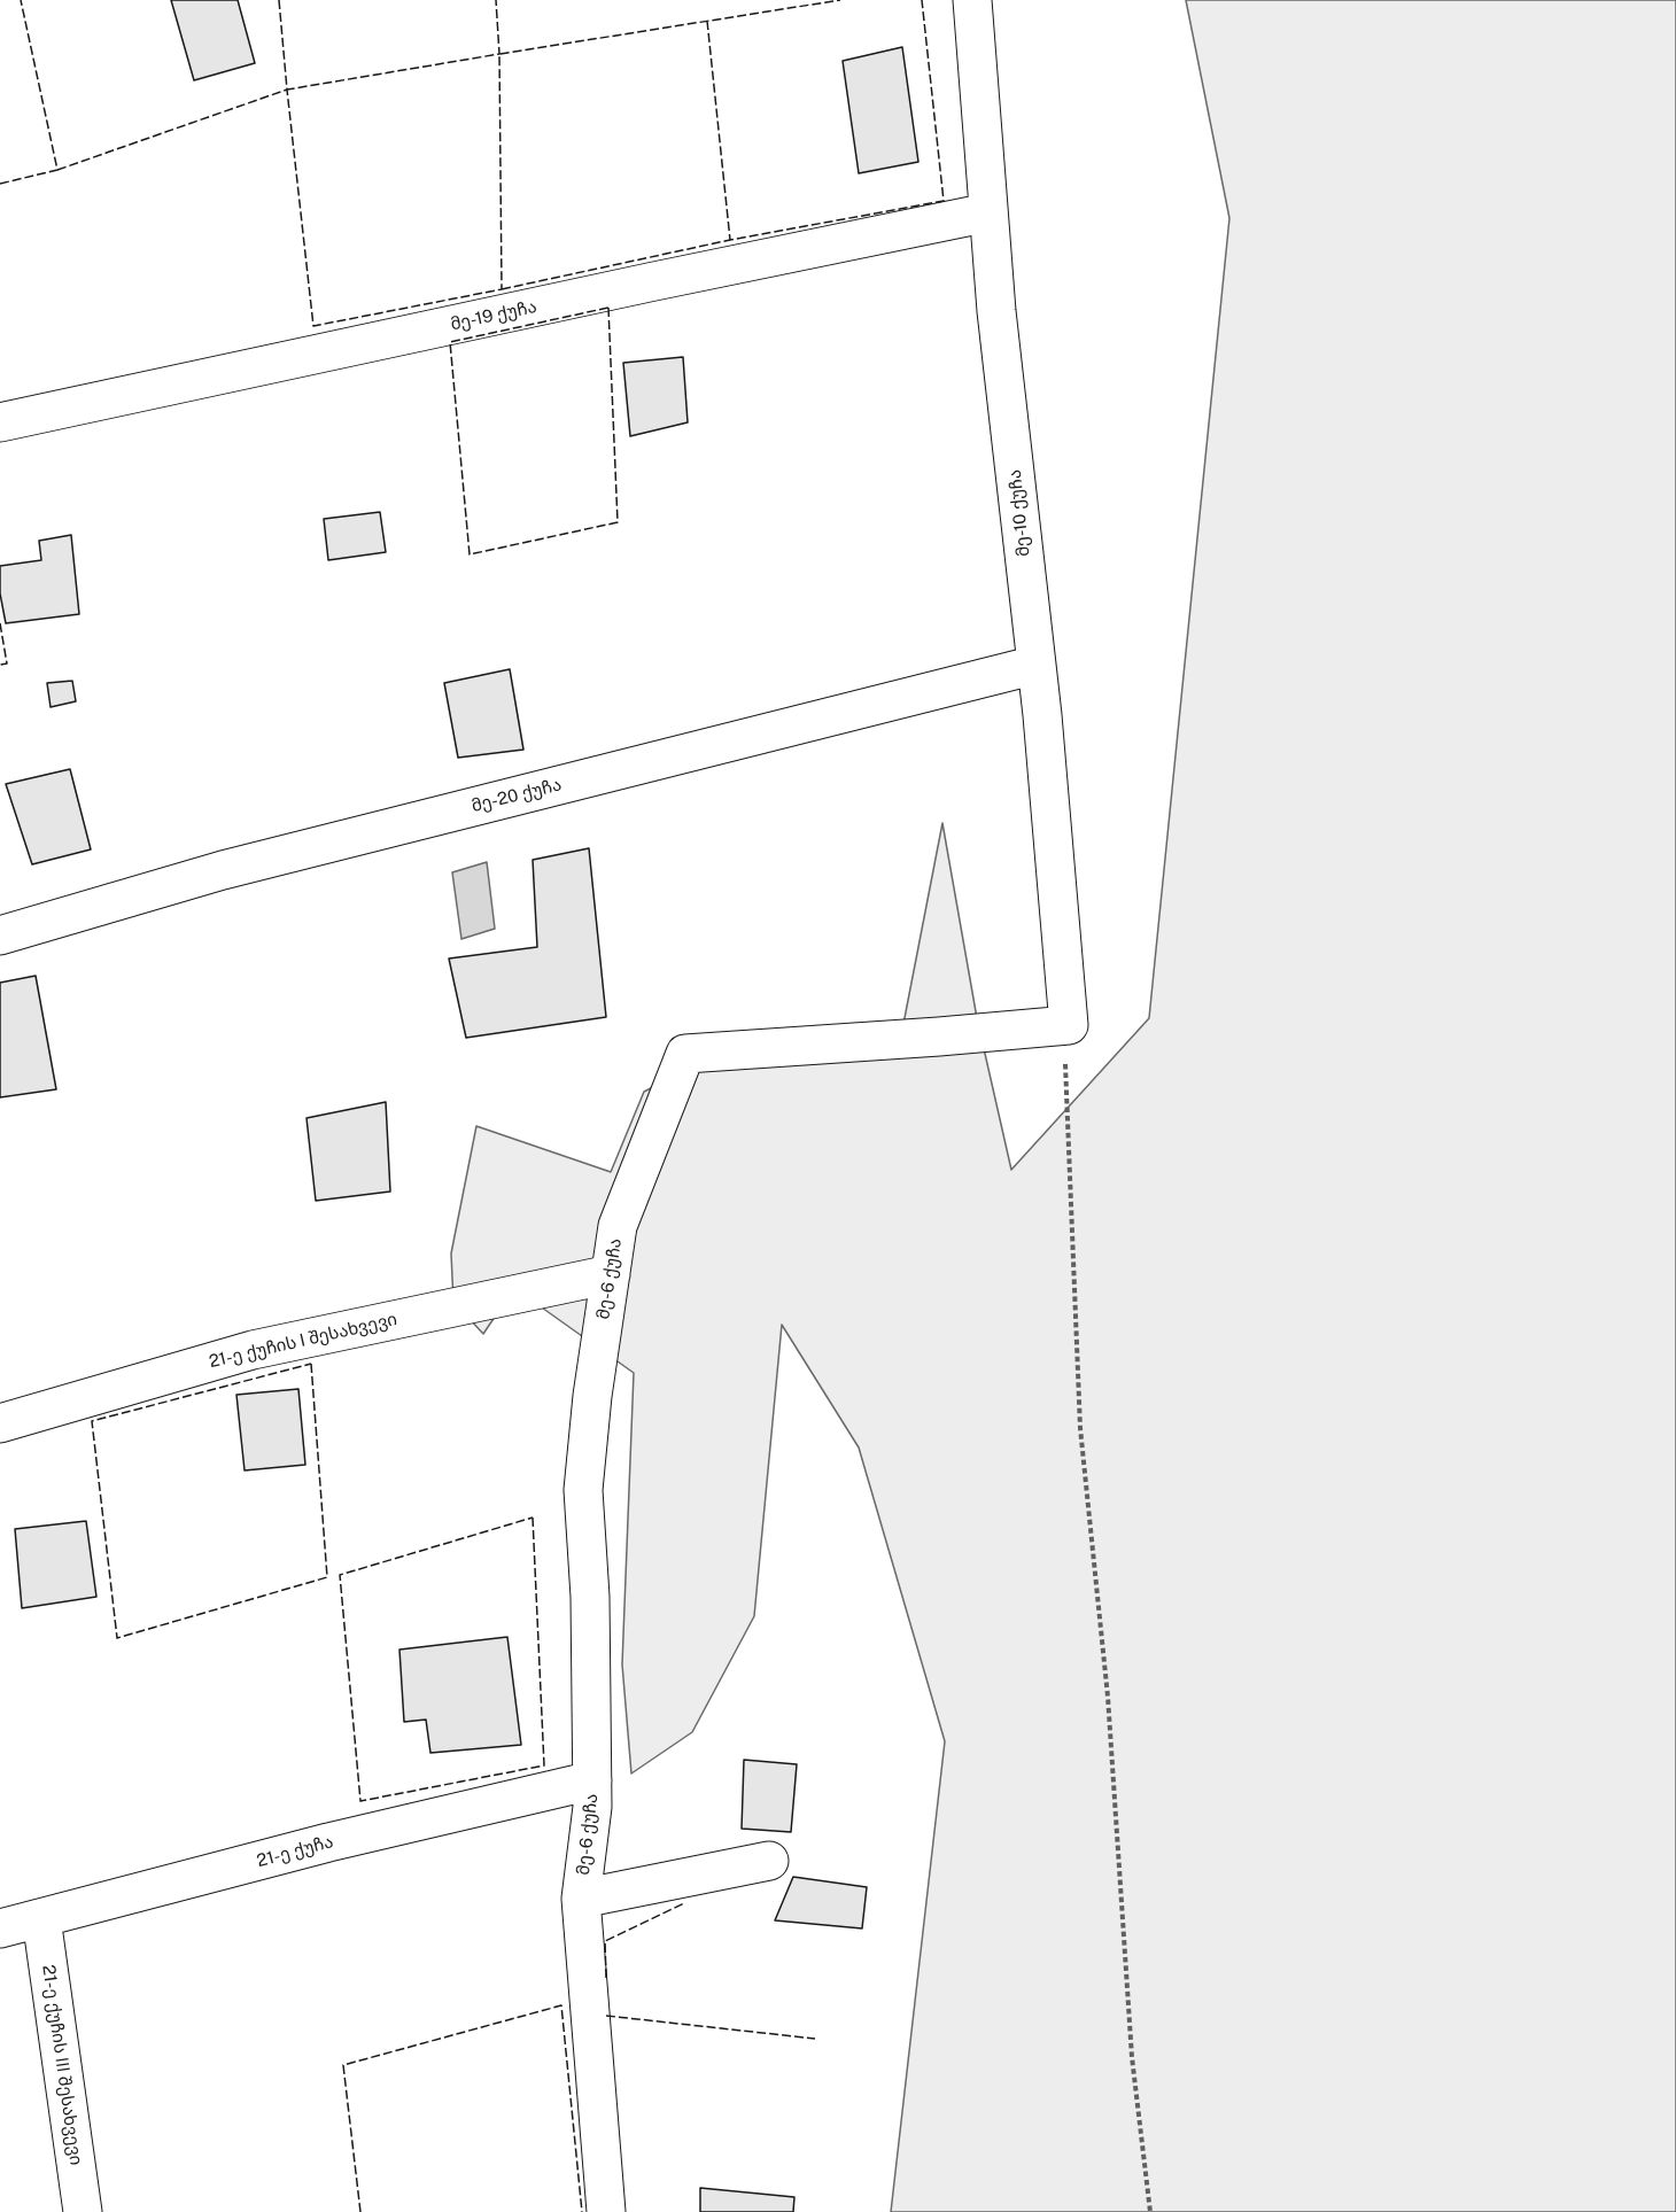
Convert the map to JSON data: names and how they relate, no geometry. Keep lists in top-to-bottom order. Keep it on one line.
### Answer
{"streets":{"street":["მე-19 ქუჩა","მე-10 ქუჩა","მე-20 ქუჩა","მე-6 ქუჩა","21-ე ქუჩის I შესახვევი","21-ე ქუჩა","21-ე ქუჩის III შესახვევი"]},"crossings":[["მე-19 ქუჩა","მე-10 ქუჩა"],["მე-10 ქუჩა","მე-20 ქუჩა"],["მე-10 ქუჩა","მე-6 ქუჩა"],["მე-6 ქუჩა","21-ე ქუჩის I შესახვევი"],["მე-6 ქუჩა","21-ე ქუჩა"],["21-ე ქუჩა","21-ე ქუჩის III შესახვევი"]]}
